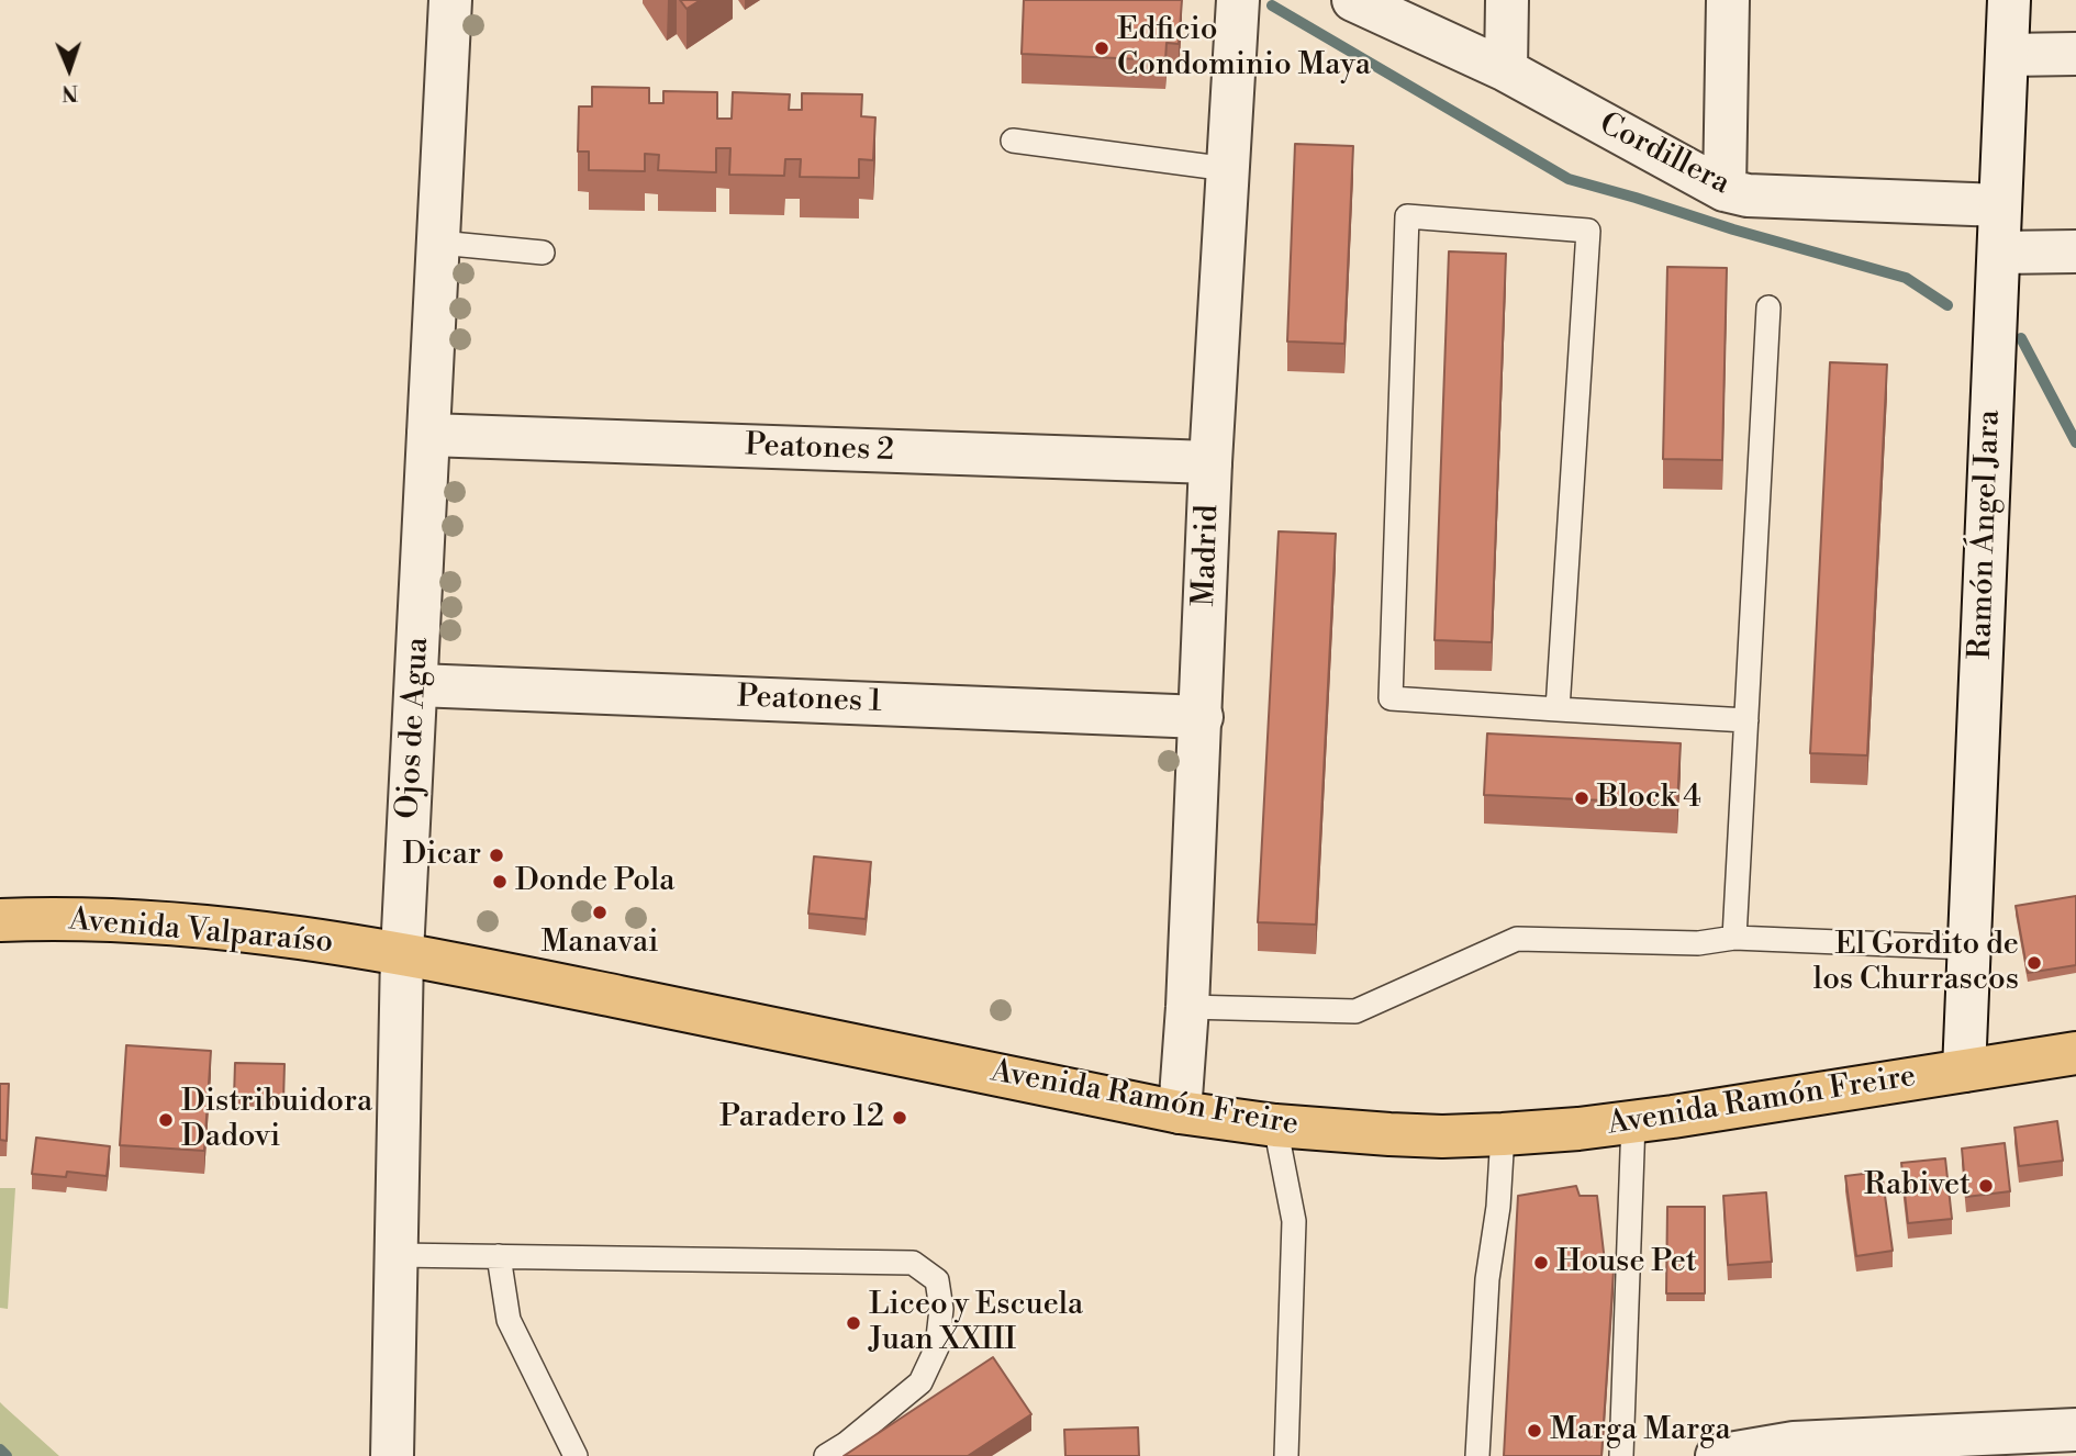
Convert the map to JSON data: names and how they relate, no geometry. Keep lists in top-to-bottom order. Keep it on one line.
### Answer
{"streets":{"main road":["Avenida Valparaíso","Avenida Ramón Freire"],"street":["Cordillera","Peatones 2","Ramón Ángel Jara","Madrid","Peatones 1","Ojos de Agua"]},"crossings":[["Cordillera","Ramón Ángel Jara"],["Peatones 2","Madrid"],["Peatones 2","Ojos de Agua"],["Ramón Ángel Jara","Avenida Ramón Freire"],["Madrid","Peatones 1"],["Madrid","Avenida Ramón Freire"],["Peatones 1","Ojos de Agua"],["Ojos de Agua","Avenida Valparaíso"],["Ojos de Agua","Avenida Ramón Freire"],["Avenida Valparaíso","Avenida Ramón Freire"]],"places":["Edficio Condominio Maya","Block 4","Dicar","Donde Pola","Manavai","El Gordito de los Churrascos","Paradero 12","Distribuidora Dadovi","Rabivet","House Pet","Liceo y Escuela Juan XXIII","Marga Marga"],"north":"bottom"}
